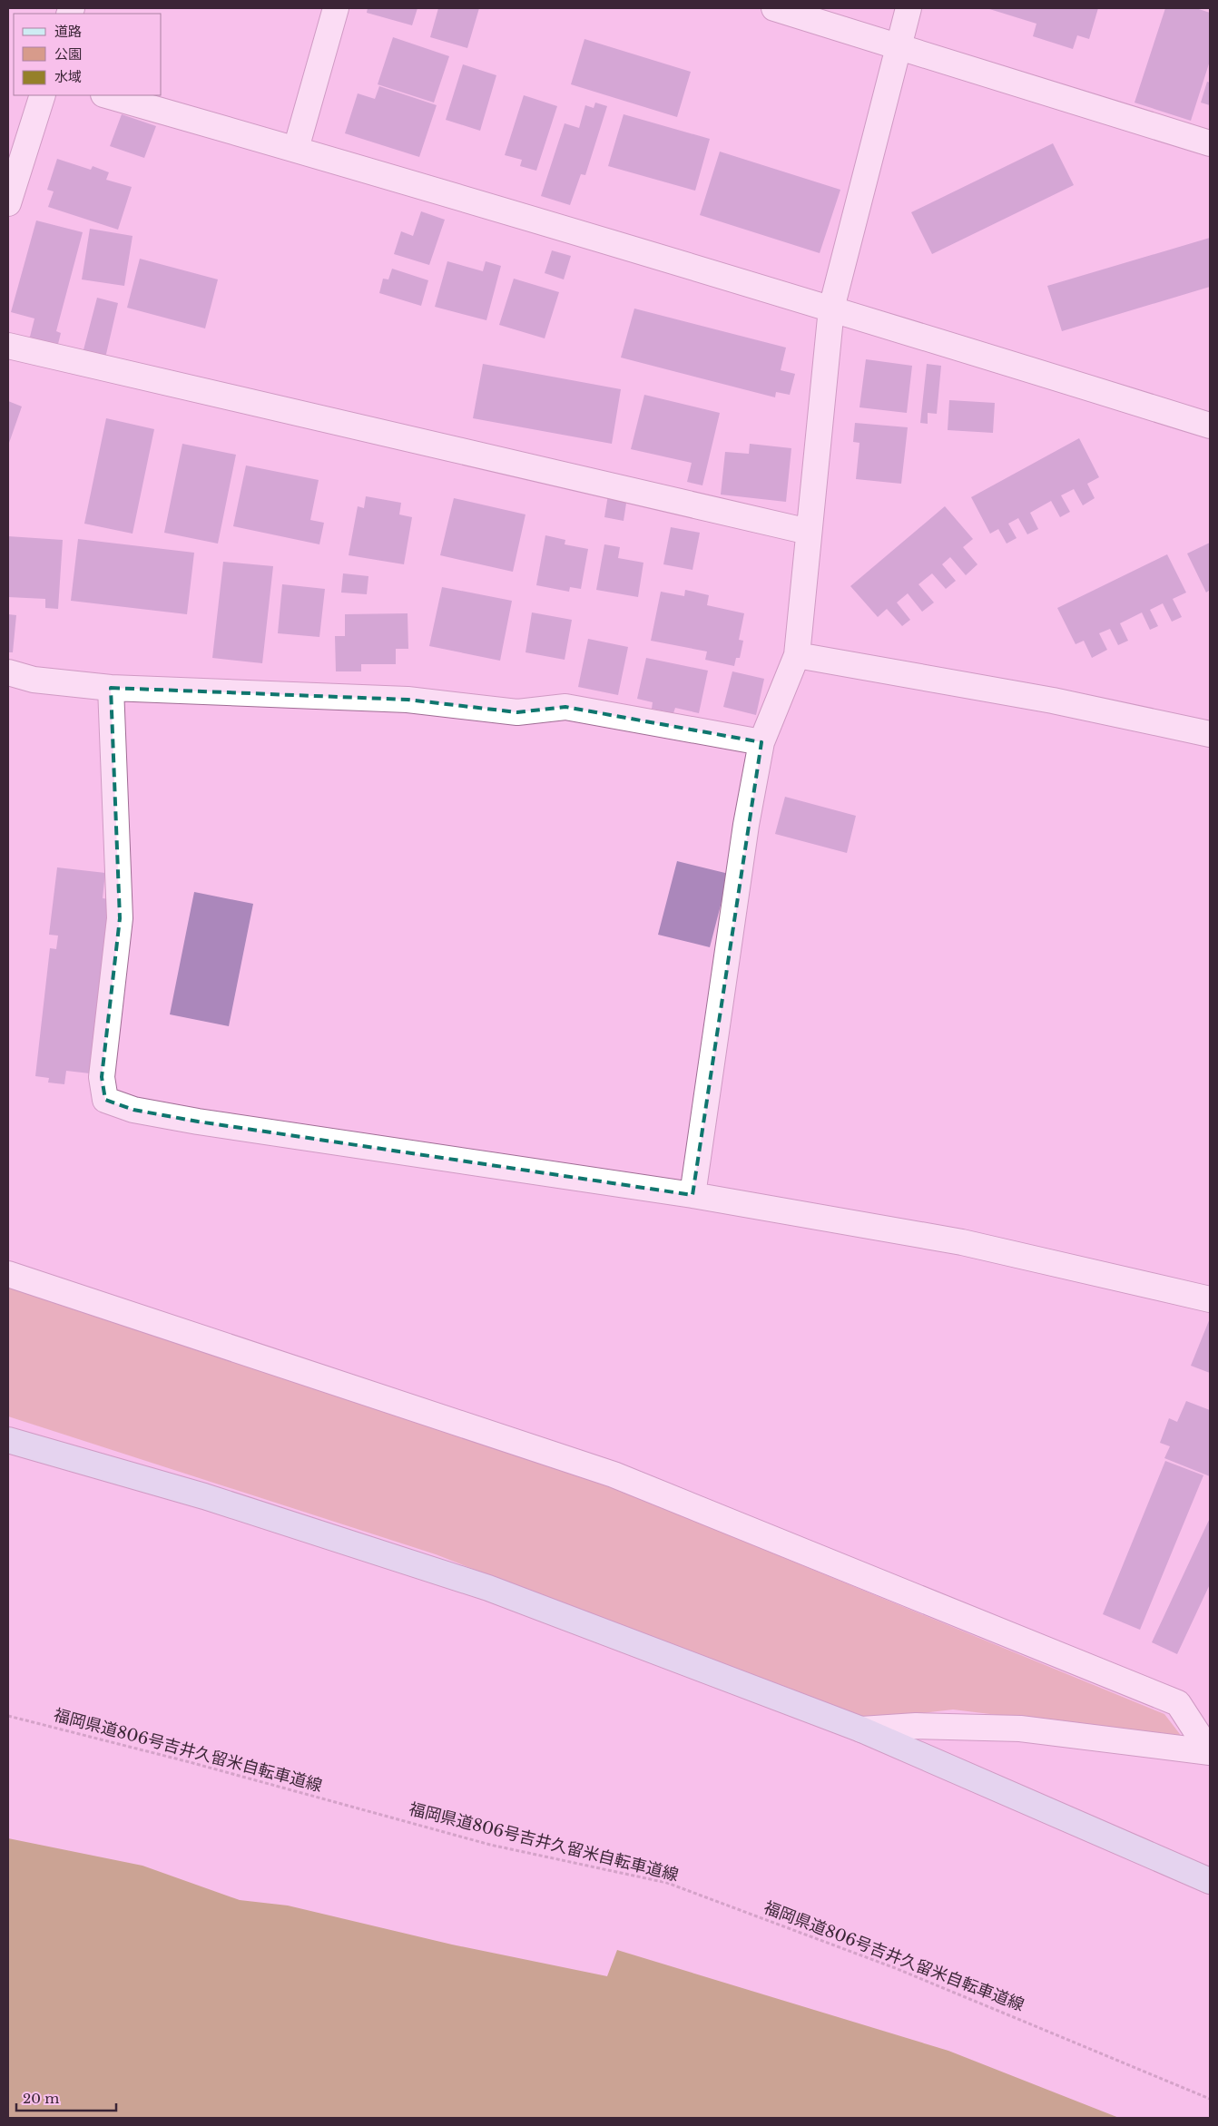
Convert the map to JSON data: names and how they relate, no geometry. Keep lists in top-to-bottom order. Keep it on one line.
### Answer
{"streets":{"path":["福岡県道806号吉井久留米自転車道線"]},"legend":["道路","公園","水域"],"scale_bar":"20 m"}
